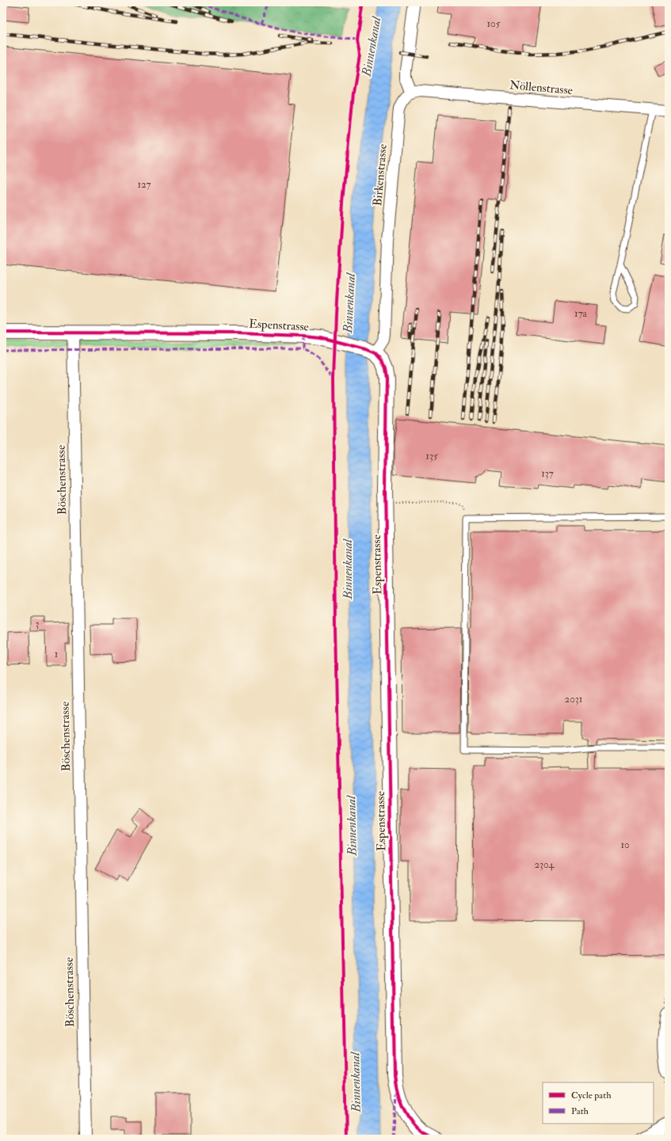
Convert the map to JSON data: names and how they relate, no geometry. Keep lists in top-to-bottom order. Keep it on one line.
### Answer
{"streets":{"street":["Nöllenstrasse","Birkenstrasse","Espenstrasse","Böschenstrasse"]},"crossings":[["Nöllenstrasse","Birkenstrasse"],["Birkenstrasse","Espenstrasse"],["Espenstrasse","Böschenstrasse"]],"water":["Binnenkanal"],"house_numbers":["105","127","17a","135","137","3","1","2031","10","2304"],"legend":["Cycle path","Path"]}
